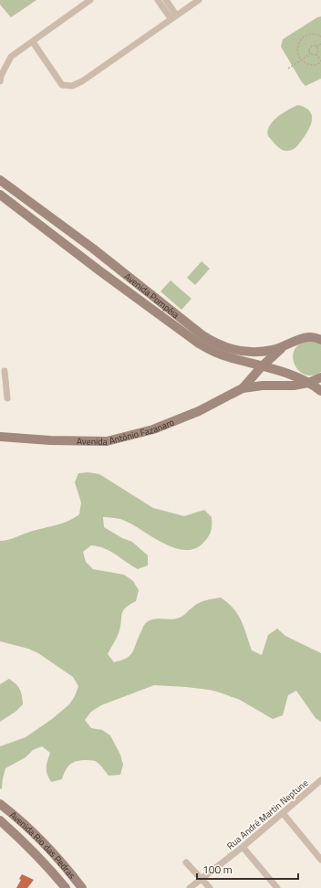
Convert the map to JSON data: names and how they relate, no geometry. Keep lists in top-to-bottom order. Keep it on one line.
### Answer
{"streets":{"main road":["Avenida Pompéia","Avenida Antônio Fazanaro","Avenida Rio das Pedras"],"street":["Rua André Martin Neptune"]},"crossings":[["Avenida Pompéia","Avenida Antônio Fazanaro"]],"scale_bar":"100 m"}
